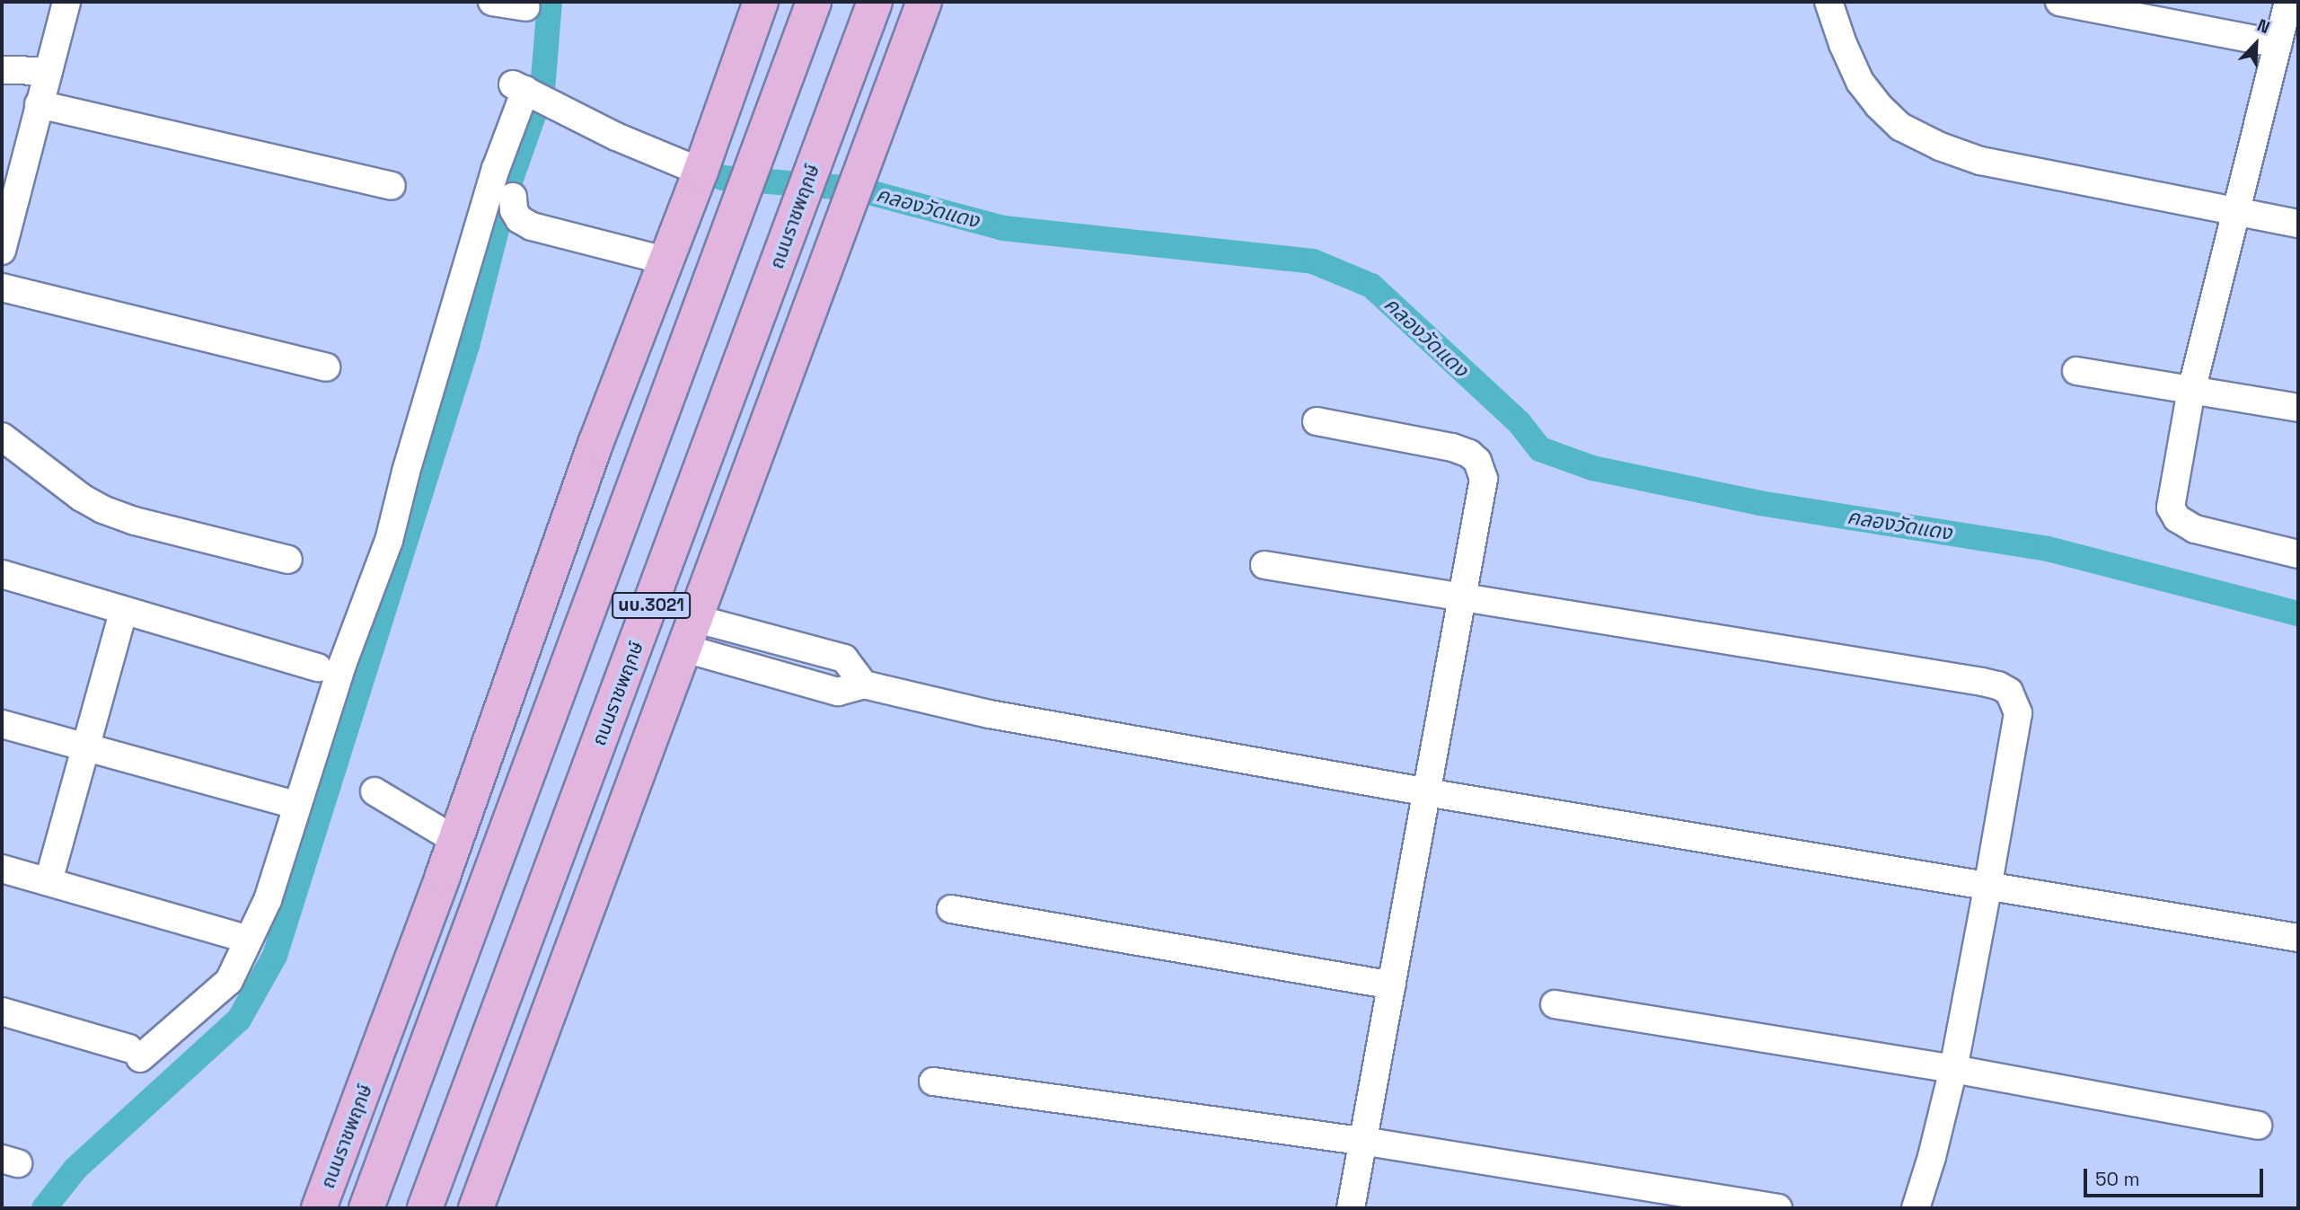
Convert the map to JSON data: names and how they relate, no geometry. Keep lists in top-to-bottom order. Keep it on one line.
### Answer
{"streets":{"main road":["ถนนราชพฤกษ์","นบ.3021"]},"water":["คลองวัดแดง"],"scale_bar":"50 m","north":"top right"}
